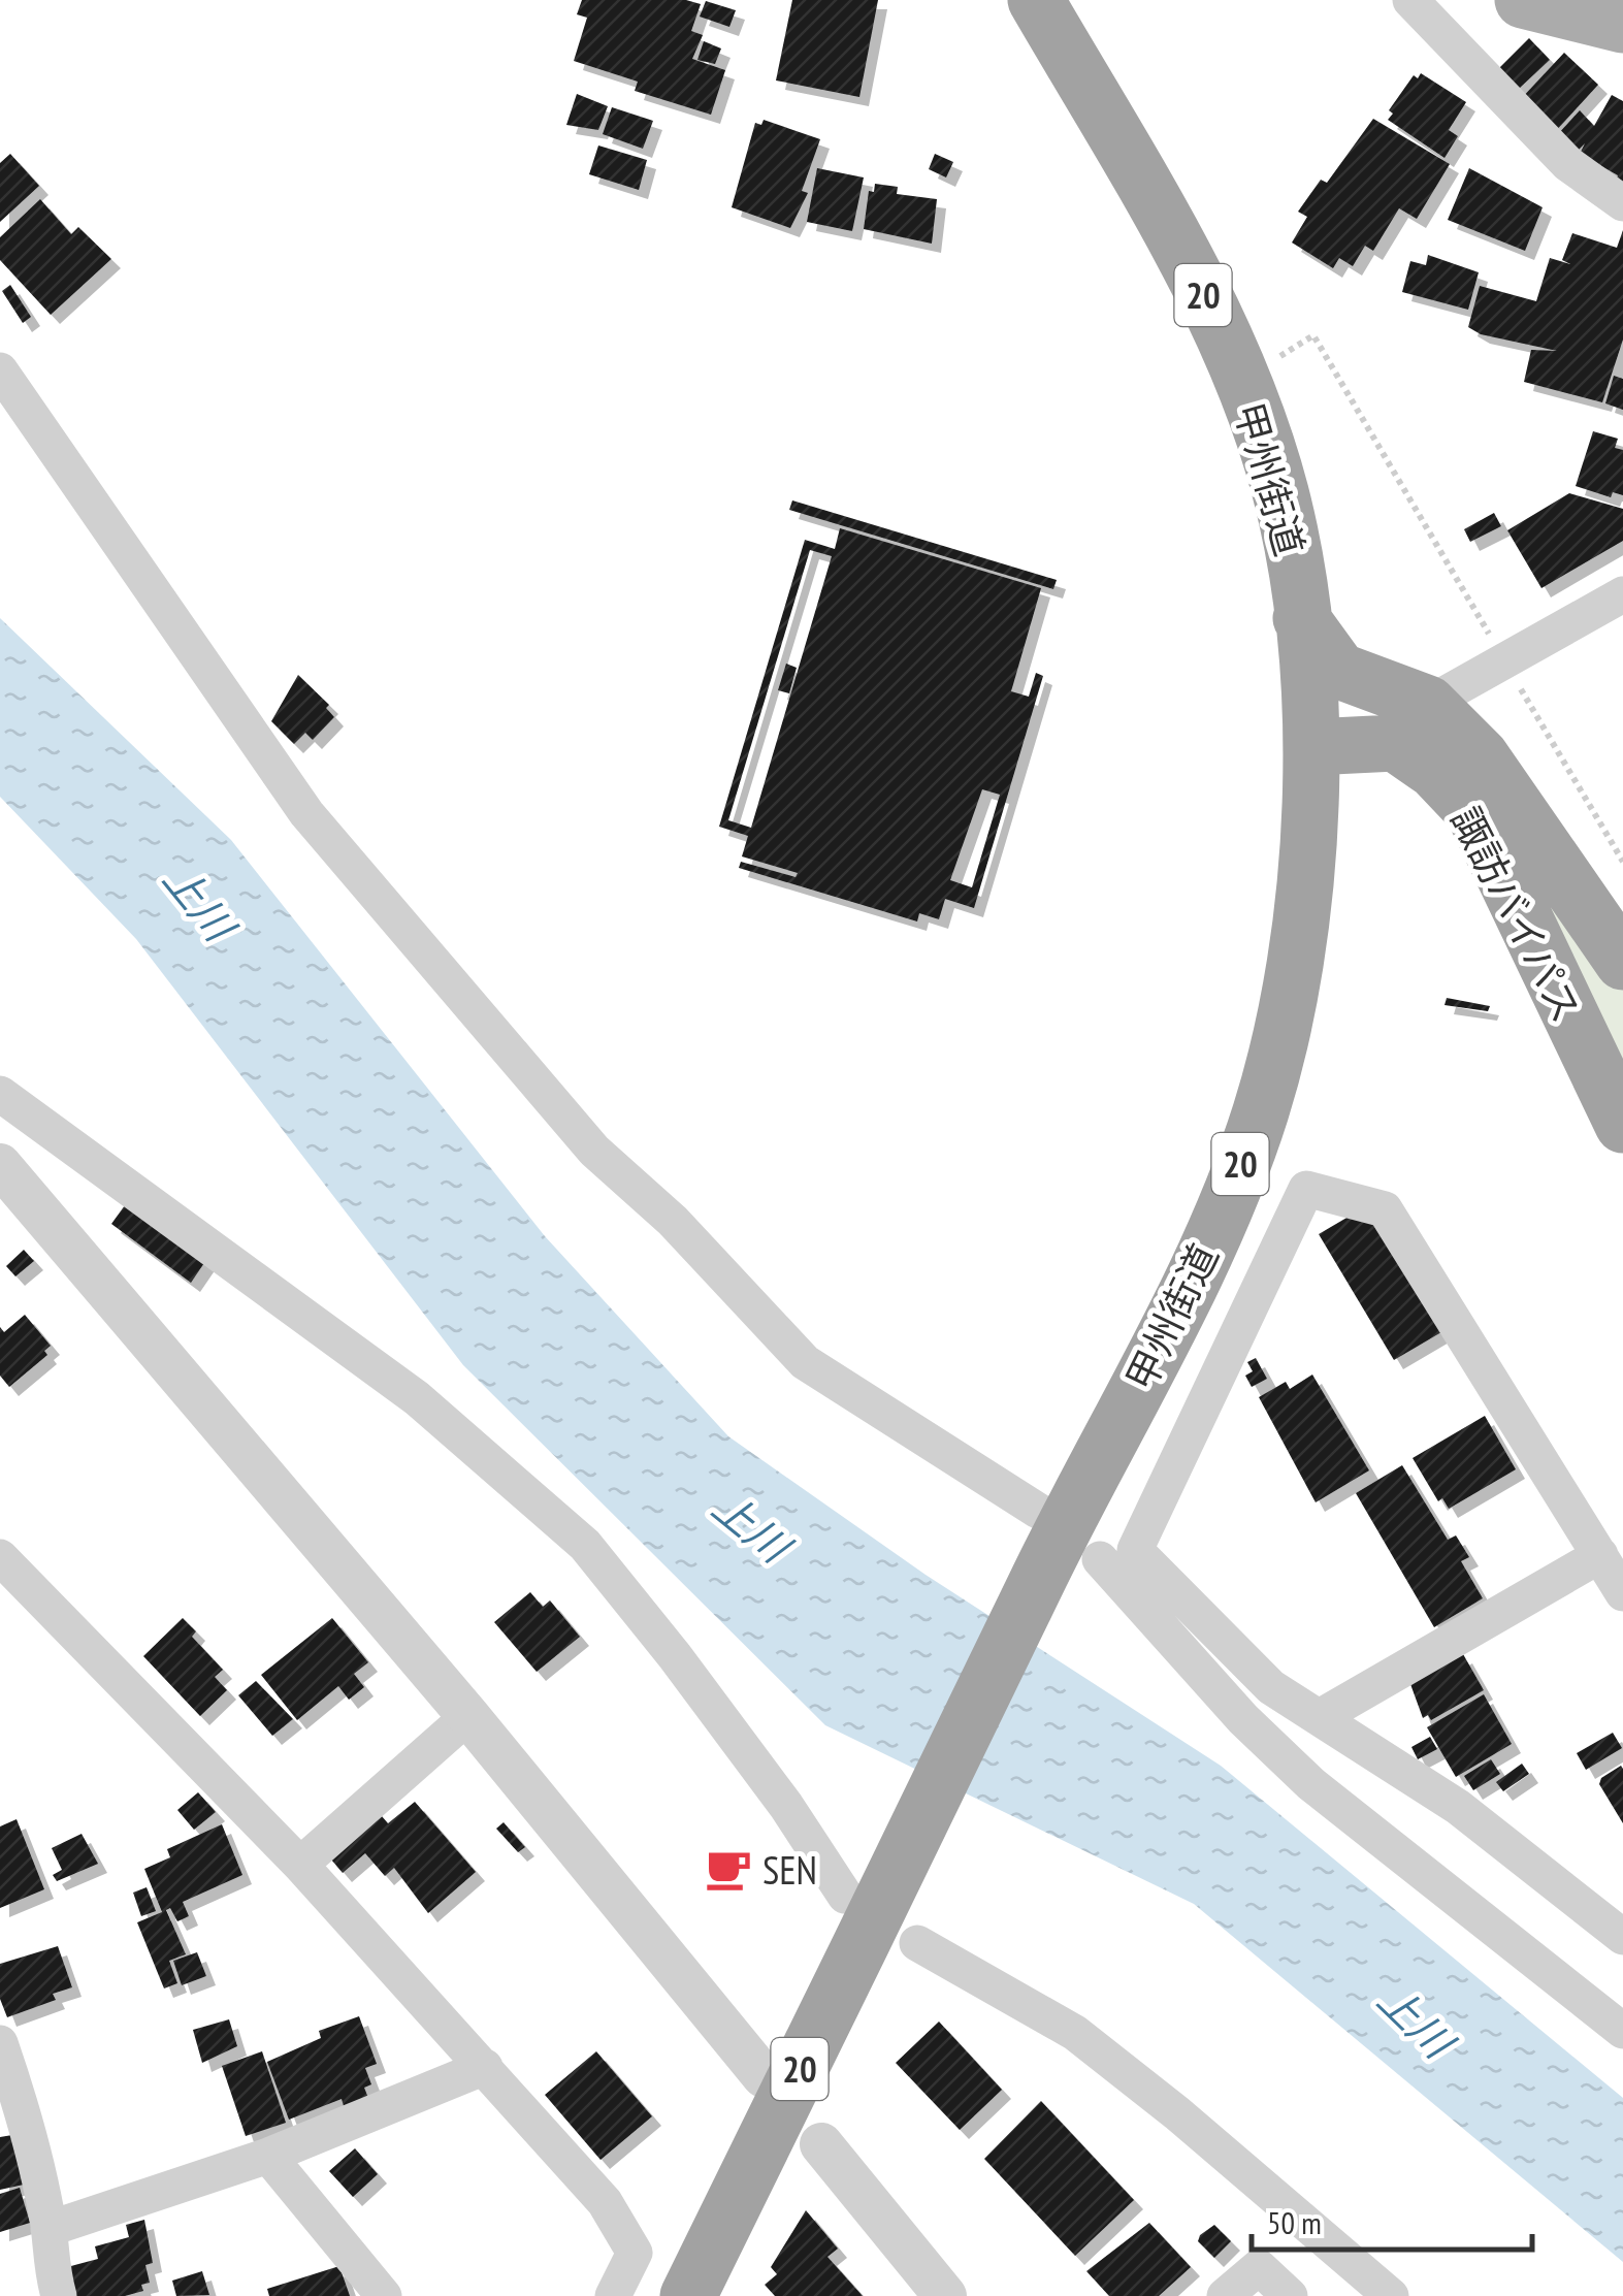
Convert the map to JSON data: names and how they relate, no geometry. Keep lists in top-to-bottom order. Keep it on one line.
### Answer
{"streets":{"highway":["20","甲州街道","諏訪バイパス"]},"crossings":[["甲州街道","諏訪バイパス"]],"water":["上川"],"places":{"cafe":["SEN"]},"scale_bar":"50 m"}
